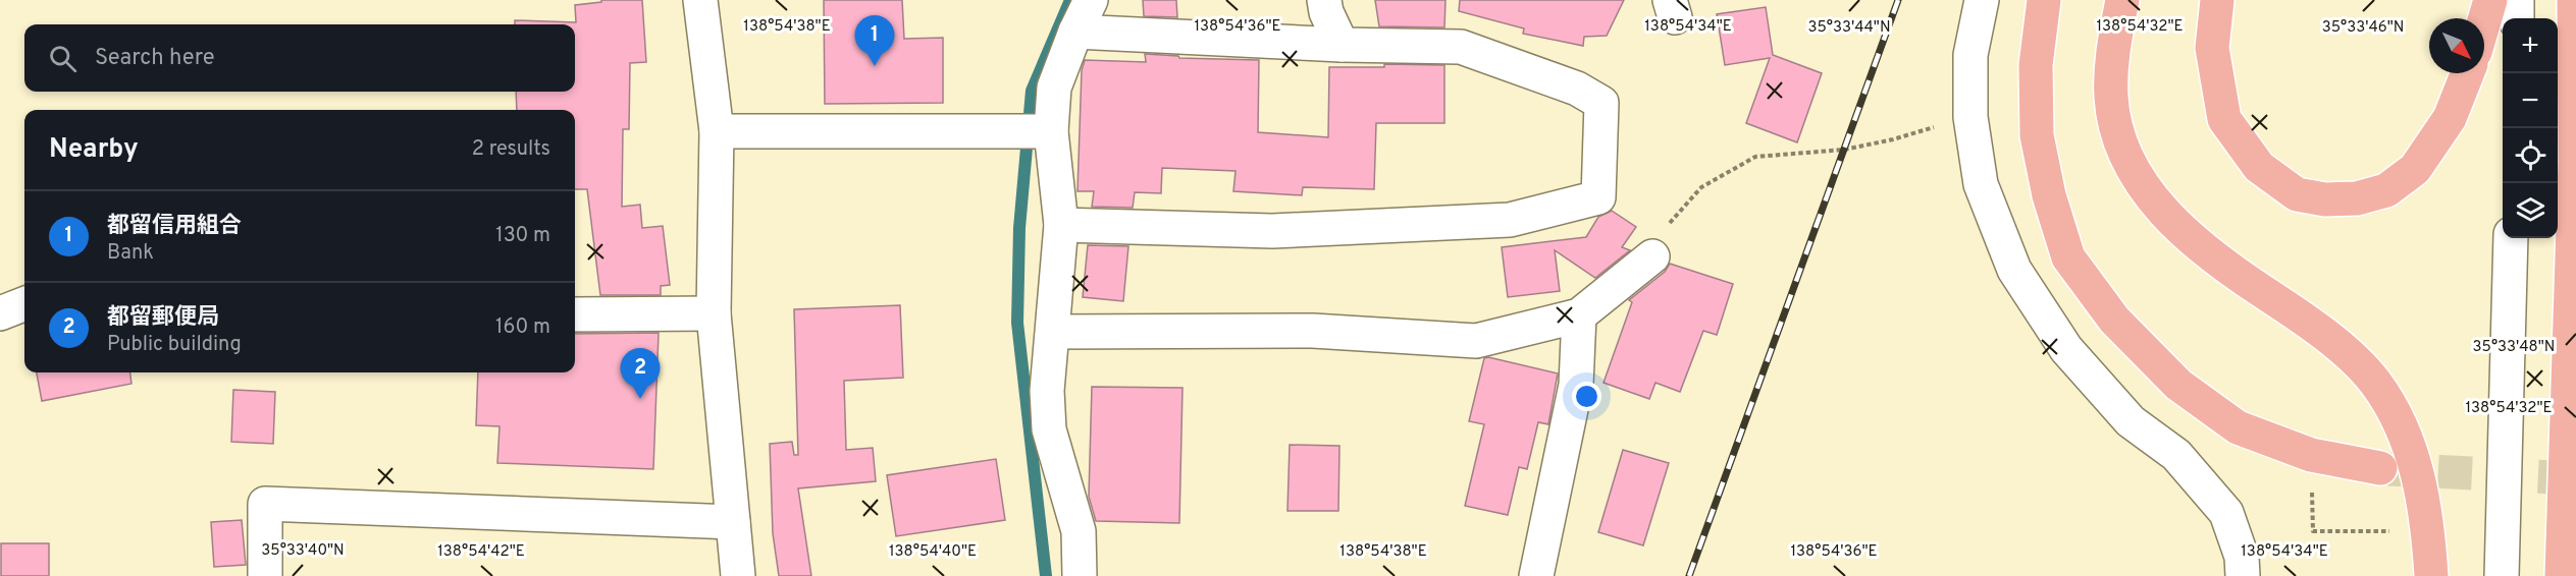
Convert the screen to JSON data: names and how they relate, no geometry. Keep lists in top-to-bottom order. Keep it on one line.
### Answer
{"north":"bottom right","page":{"pins":["1","2"],"map_buttons":["+","−"],"search":"Search here","heading":["Nearby","2 results"],"list":[{"mark":"1","name":"都留信用組合","note":"Bank","value":"130 m"},{"mark":"2","name":"都留郵便局","note":"Public building","value":"160 m"}]},"coordinates":["138°54'32\"E","138°54'38\"E","138°54'36\"E","138°54'34\"E","35°33'44\"N","35°33'46\"N","35°33'48\"N","35°33'40\"N","138°54'42\"E","138°54'40\"E"]}
